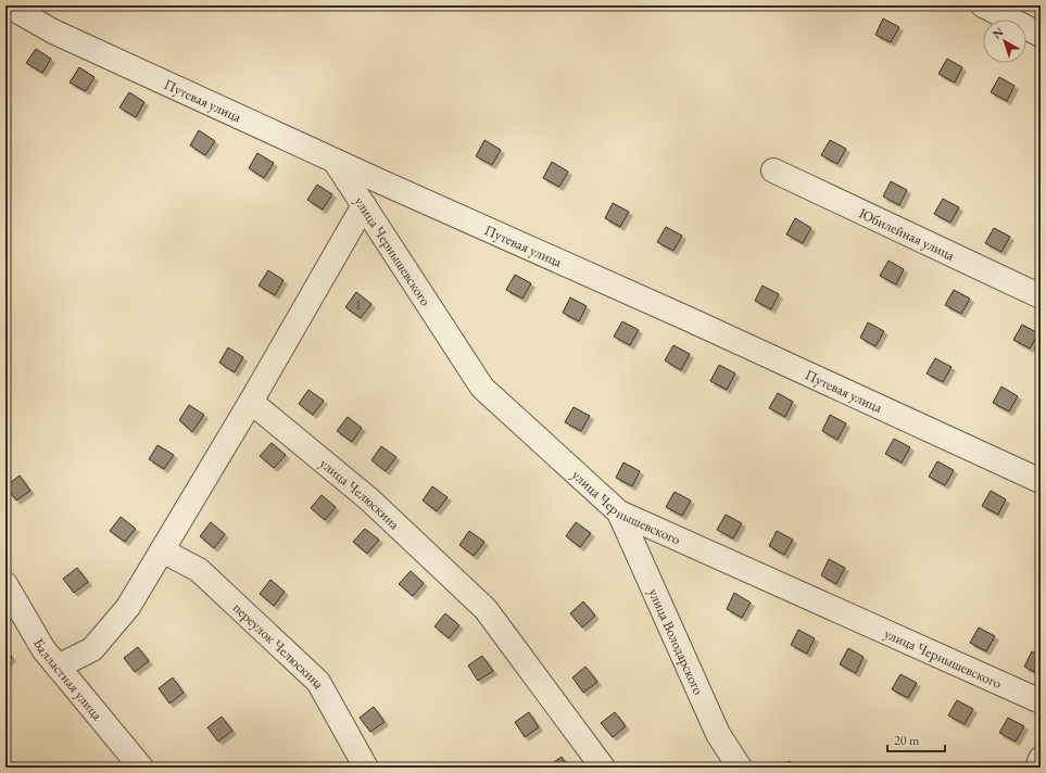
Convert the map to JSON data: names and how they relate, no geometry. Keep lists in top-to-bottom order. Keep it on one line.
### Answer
{"streets":{"street":["Путевая улица","Юбилейная улица","улица Чернышевского","улица Челюскина","улица Володарского","переулок Челюскина","Балластная улица"]},"crossings":[["Путевая улица","улица Чернышевского"],["улица Чернышевского","улица Володарского"]],"house_numbers":["1"],"scale_bar":"20 m","north":"top left"}
